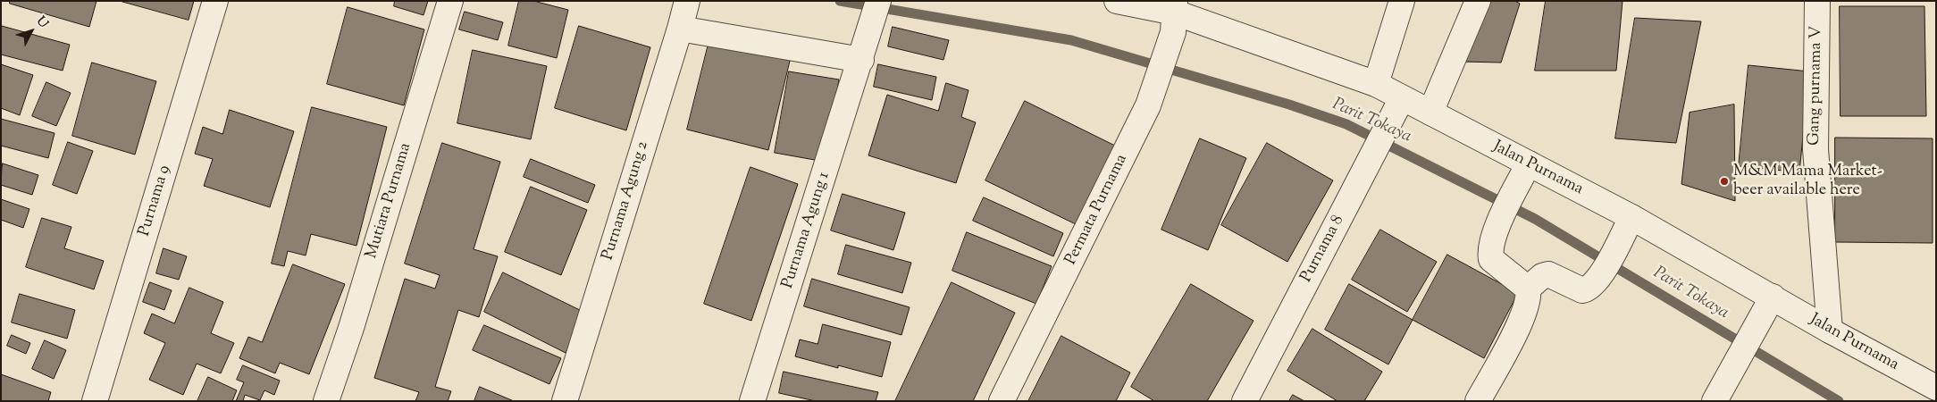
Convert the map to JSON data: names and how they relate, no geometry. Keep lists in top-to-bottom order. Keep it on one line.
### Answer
{"streets":{"street":["Gang purnama V","Jalan Purnama","Purnama 9","Mutiara Purnama","Purnama Agung 2","Permata Purnama","Purnama Agung 1","Purnama 8"]},"crossings":[["Gang purnama V","Jalan Purnama"],["Jalan Purnama","Permata Purnama"],["Jalan Purnama","Purnama 8"]],"water":["Parit Tokaya"],"places":["M&M Mama Market- beer available here"],"north":"top right"}
